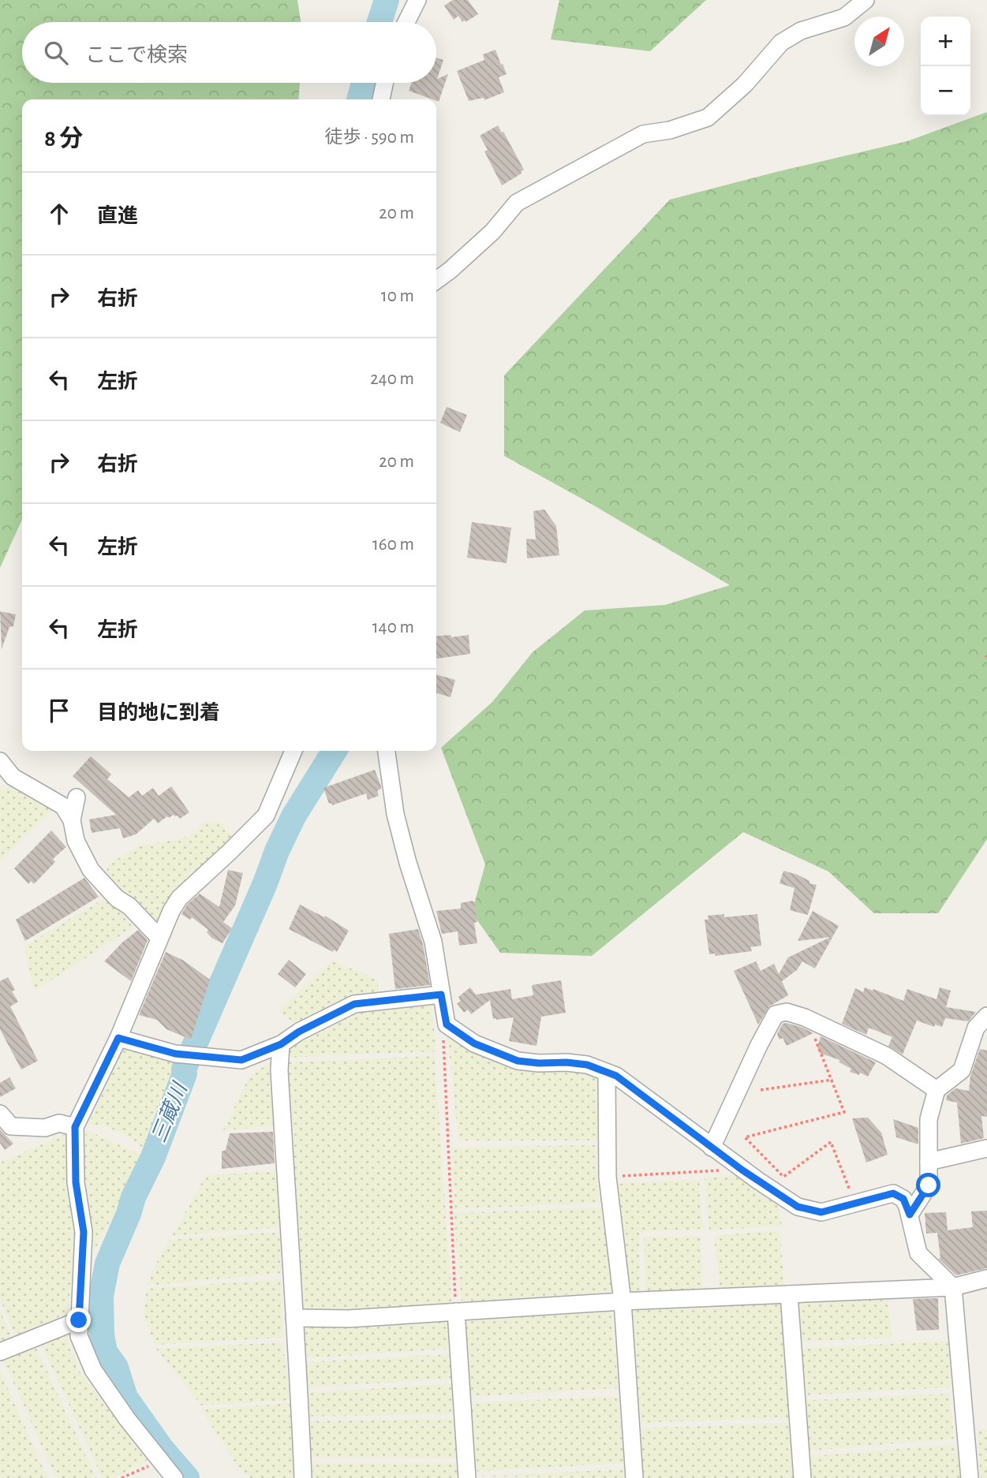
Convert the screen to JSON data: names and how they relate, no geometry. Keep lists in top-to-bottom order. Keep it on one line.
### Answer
{"water":["三蔵川"],"north":"top right","page":{"map_buttons":["+","−"],"search":"ここで検索","heading":["8 分","徒歩 · 590 m"],"list":[["直進","20 m"],["右折","10 m"],["左折","240 m"],["右折","20 m"],["左折","160 m"],["左折","140 m"],"目的地に到着"]}}
